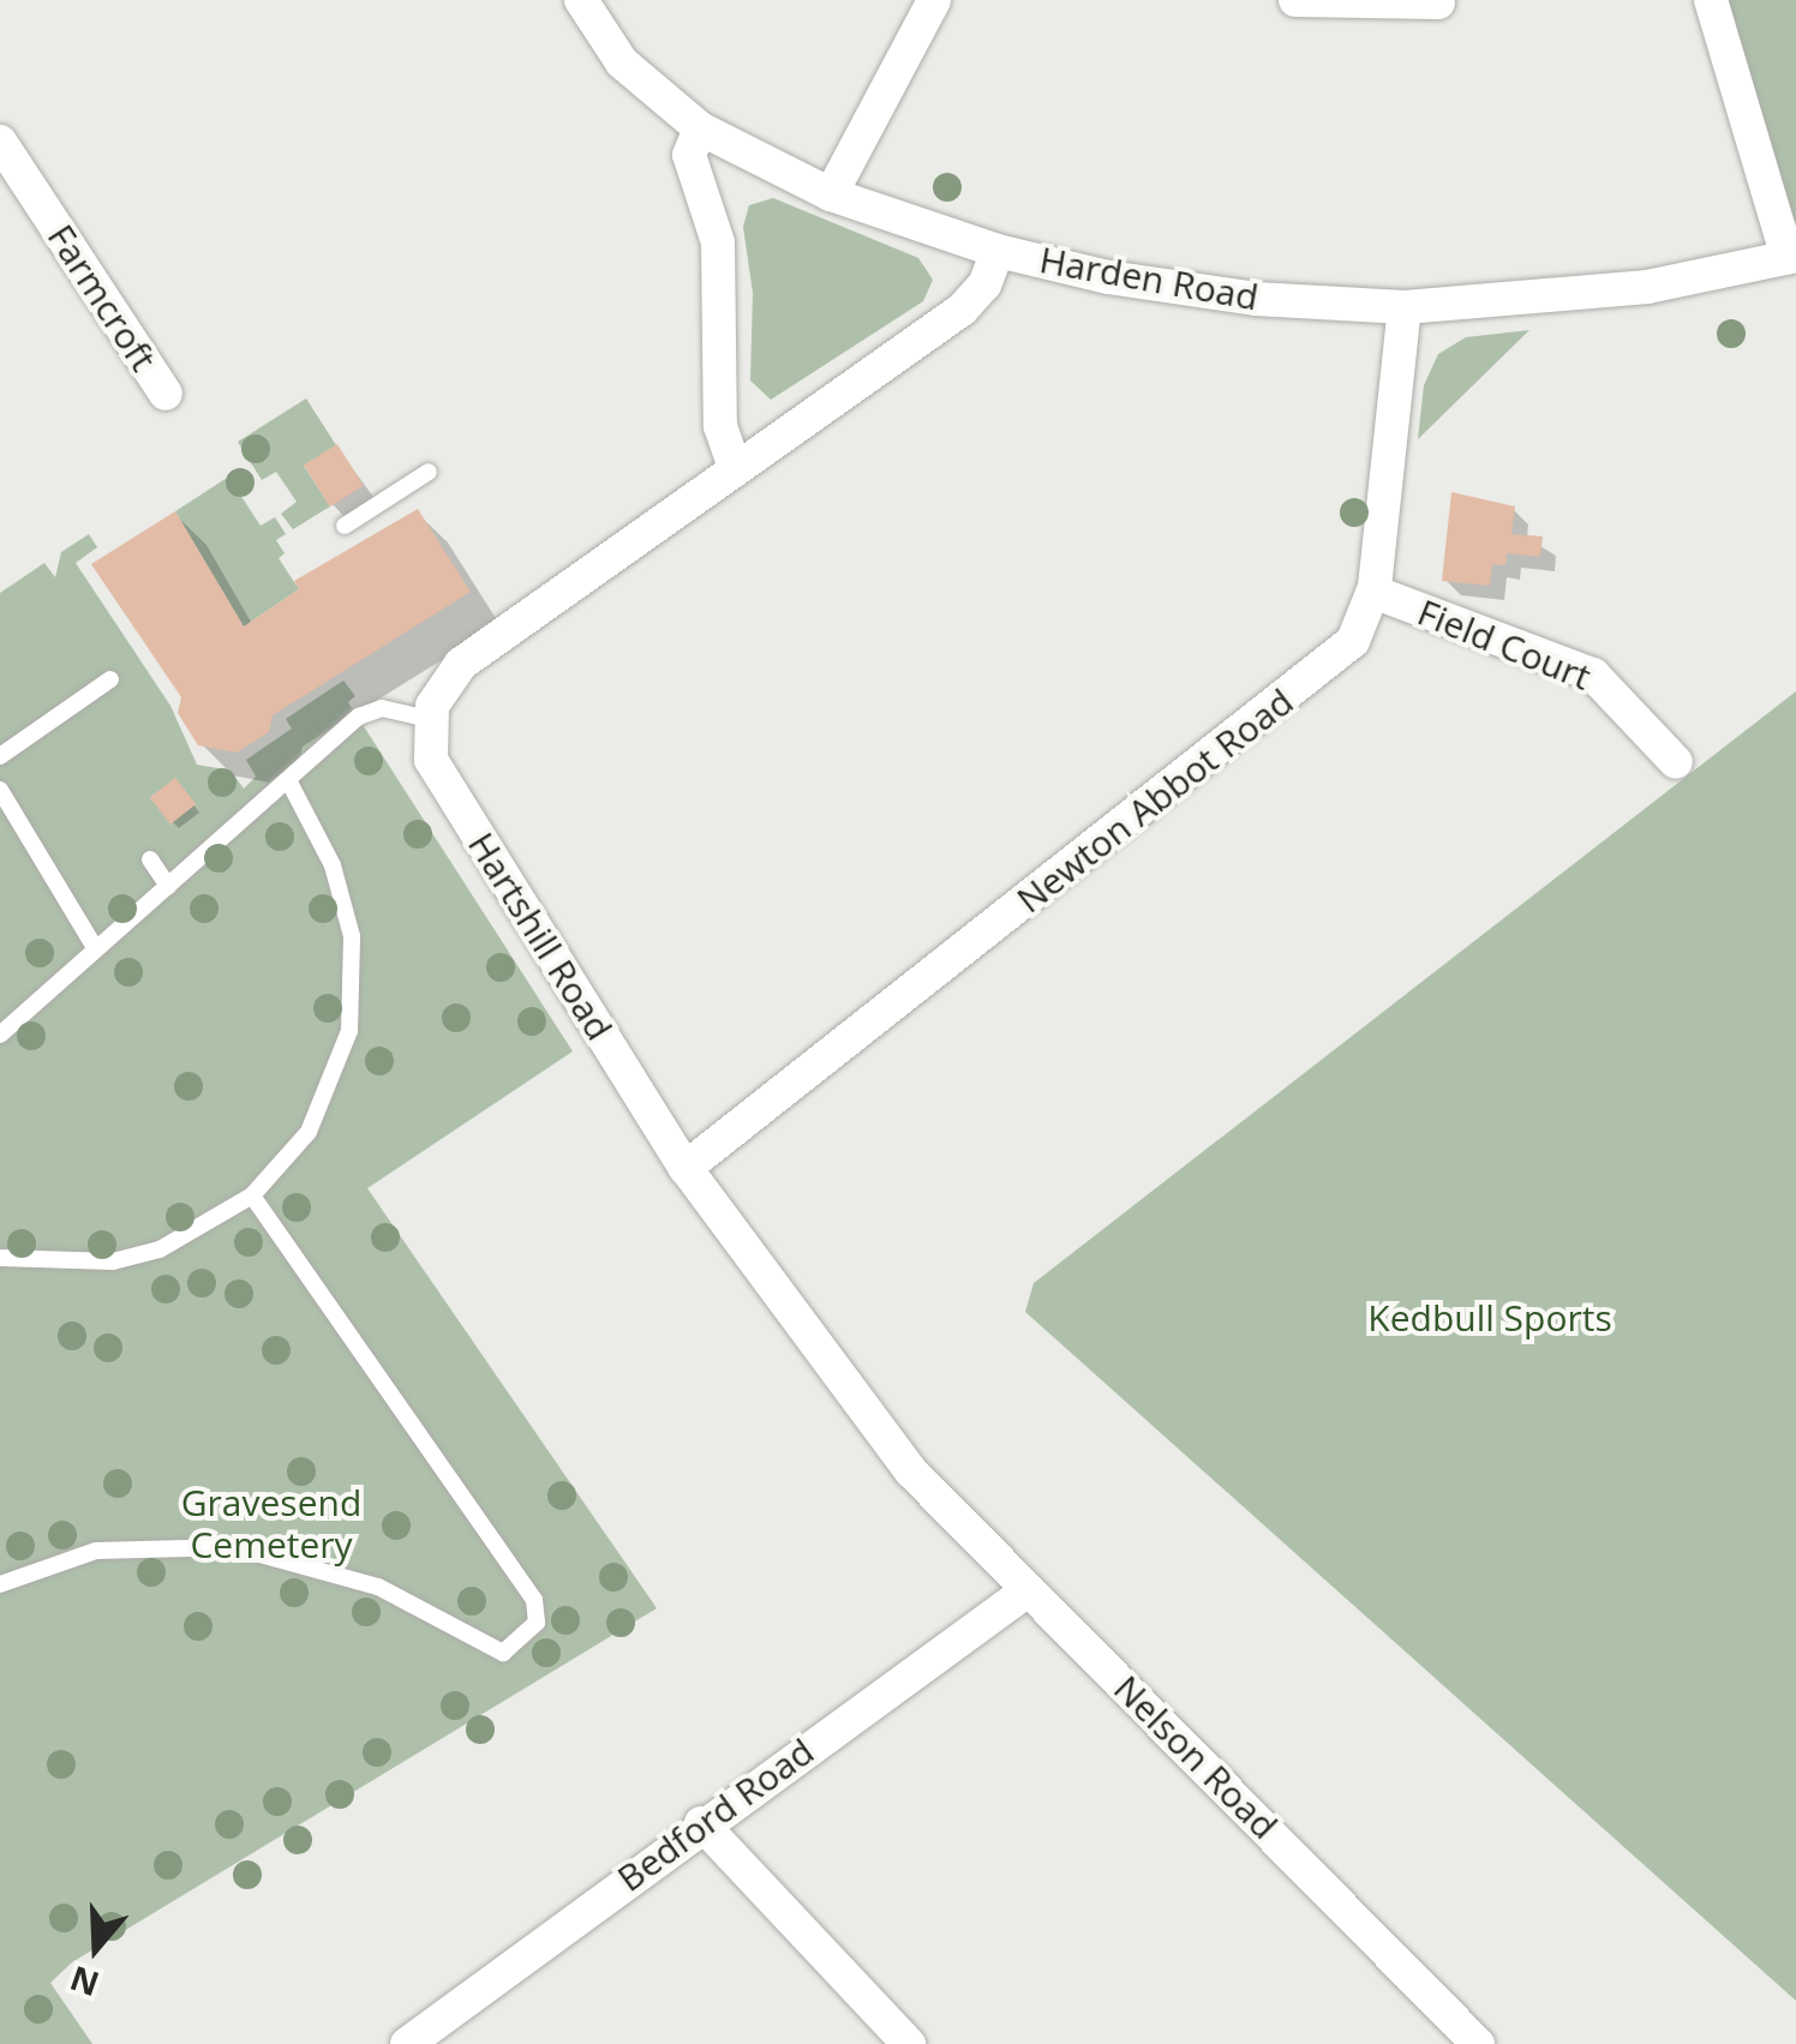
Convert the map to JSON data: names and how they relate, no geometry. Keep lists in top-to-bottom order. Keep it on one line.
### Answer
{"streets":{"street":["Harden Road","Farmcroft","Field Court","Newton Abbot Road","Hartshill Road","Nelson Road","Bedford Road"]},"crossings":[["Harden Road","Newton Abbot Road"],["Field Court","Newton Abbot Road"],["Newton Abbot Road","Hartshill Road"],["Hartshill Road","Nelson Road"],["Nelson Road","Bedford Road"]],"parks":["Kedbull Sports","Gravesend Cemetery"],"north":"bottom"}
